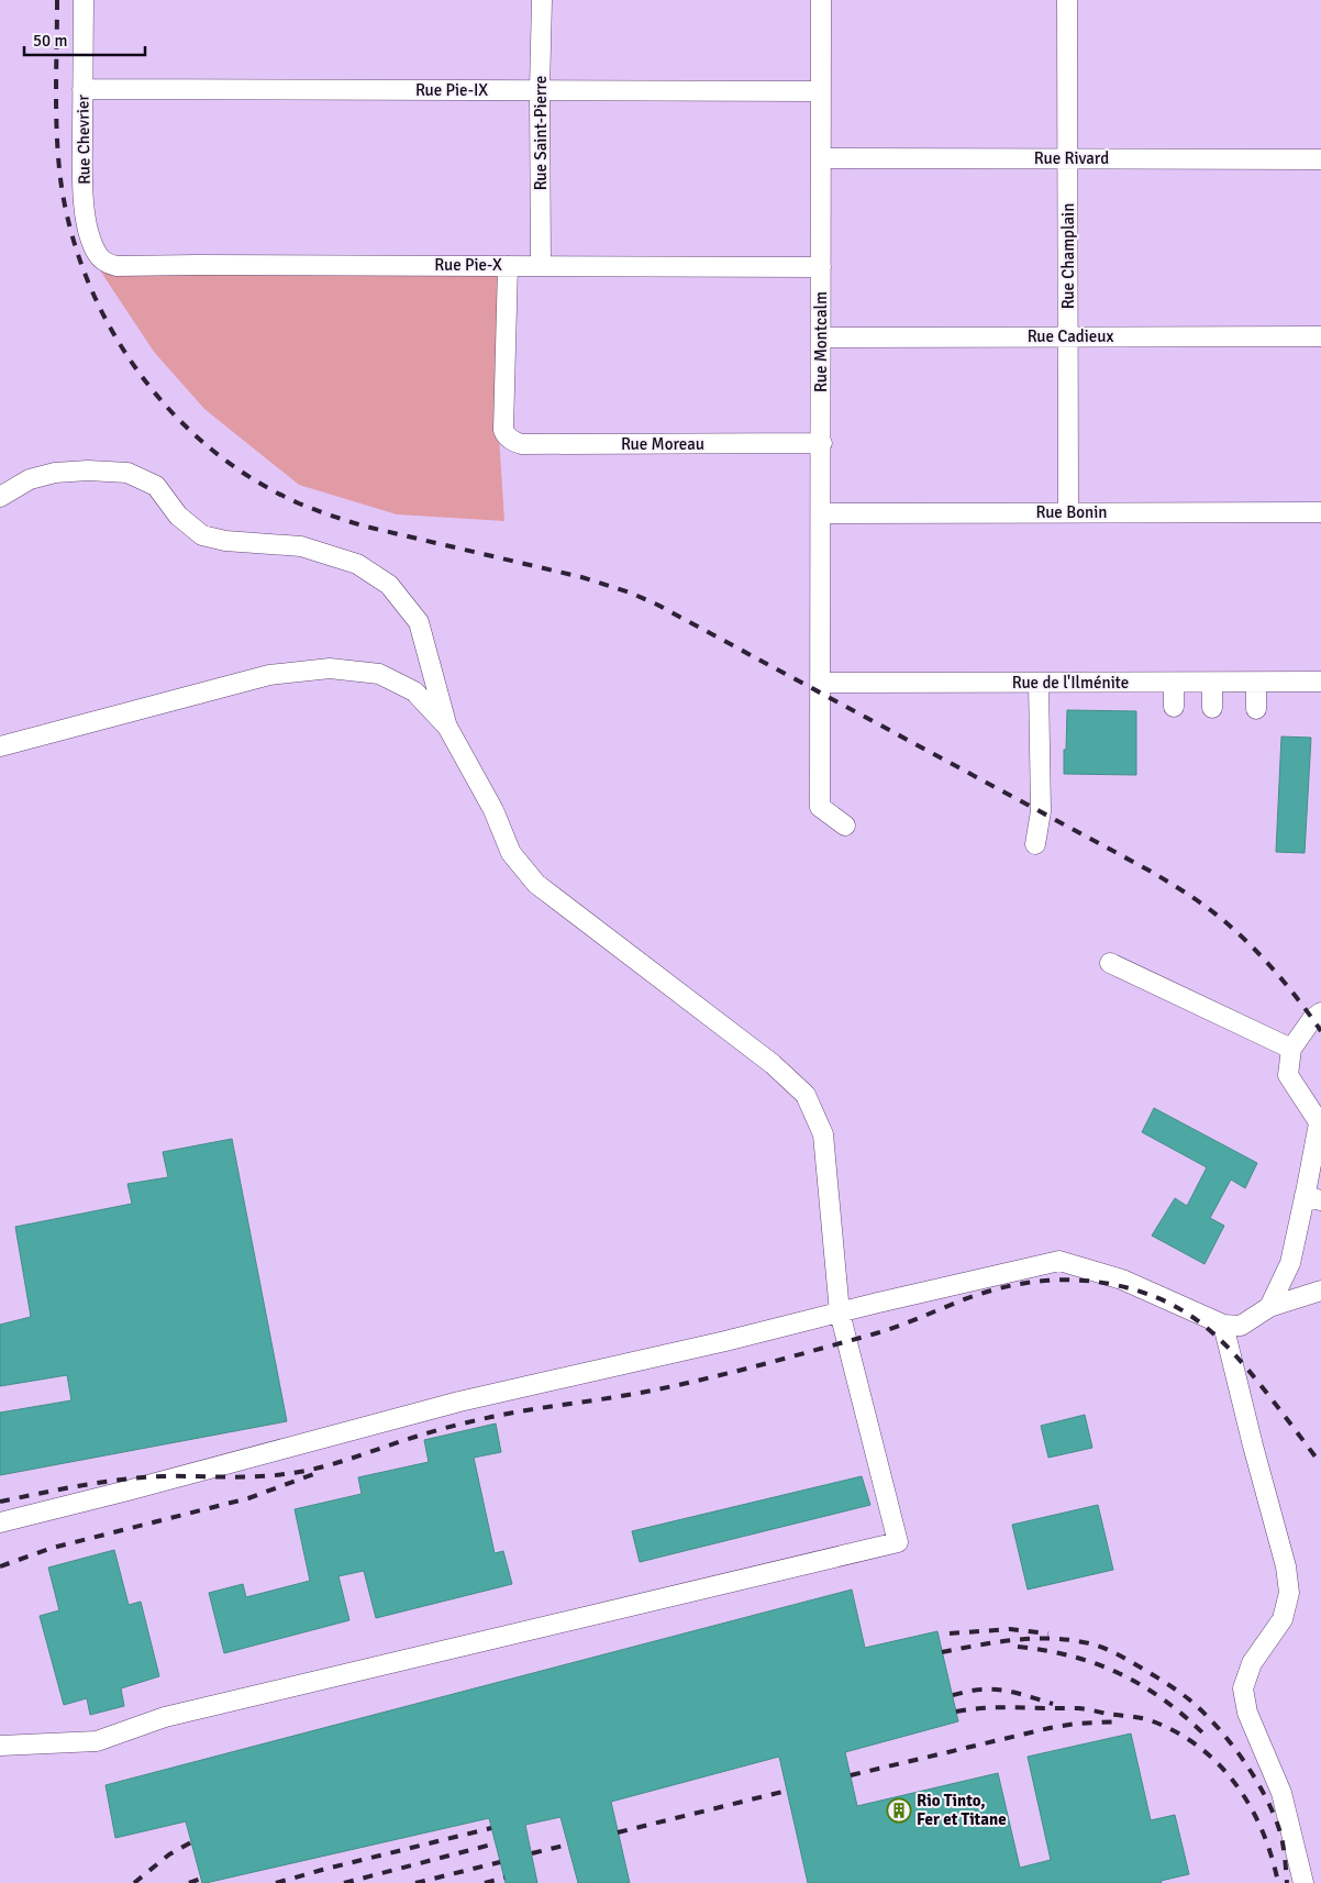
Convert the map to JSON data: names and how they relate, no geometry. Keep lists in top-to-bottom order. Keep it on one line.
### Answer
{"streets":{"street":["Rue Pie-IX","Rue Saint-Pierre","Rue Chevrier","Rue Rivard","Rue Champlain","Rue Pie-X","Rue Cadieux","Rue Montcalm","Rue Moreau","Rue Bonin","Rue de l'Ilménite"]},"crossings":[["Rue Pie-IX","Rue Saint-Pierre"],["Rue Pie-IX","Rue Chevrier"],["Rue Pie-IX","Rue Montcalm"],["Rue Saint-Pierre","Rue Pie-X"],["Rue Chevrier","Rue Pie-X"],["Rue Rivard","Rue Champlain"],["Rue Rivard","Rue Montcalm"],["Rue Champlain","Rue Cadieux"],["Rue Champlain","Rue Bonin"],["Rue Pie-X","Rue Montcalm"],["Rue Pie-X","Rue Moreau"],["Rue Cadieux","Rue Montcalm"],["Rue Montcalm","Rue Moreau"],["Rue Montcalm","Rue Bonin"],["Rue Montcalm","Rue de l'Ilménite"]],"places":{"building":["Rio Tinto, Fer et Titane"]},"scale_bar":"50 m"}
